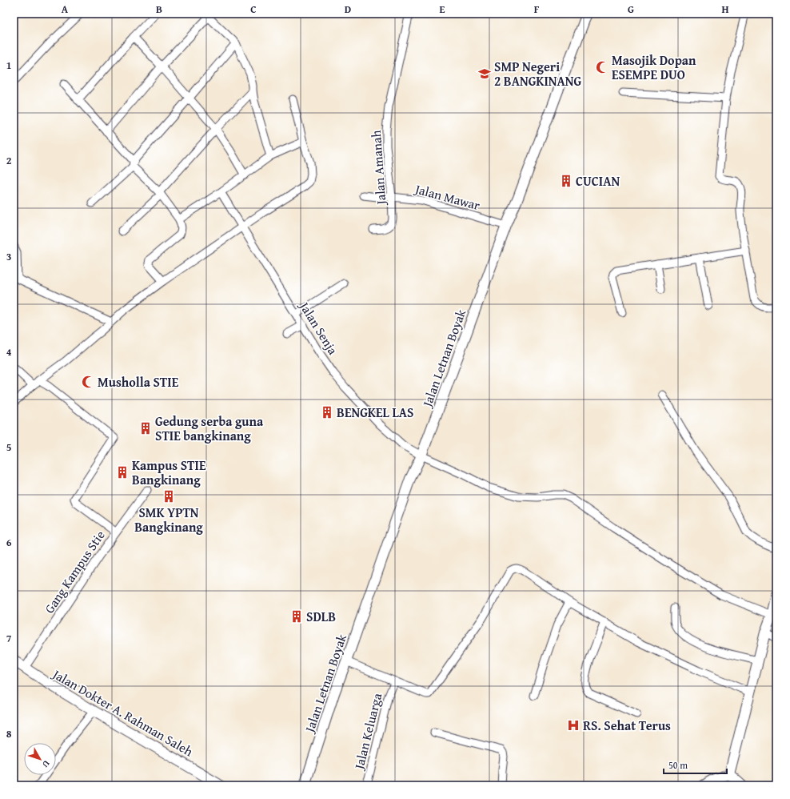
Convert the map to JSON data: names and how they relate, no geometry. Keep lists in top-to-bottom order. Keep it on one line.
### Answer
{"streets":{"street":["Jalan Amanah","Jalan Mawar","Jalan Senja","Jalan Letnan Boyak","Gang Kampus Stie","Jalan Dokter A. Rahman Saleh","Jalan Keluarga"]},"crossings":[["Jalan Amanah","Jalan Mawar"],["Jalan Mawar","Jalan Letnan Boyak"],["Jalan Senja","Jalan Letnan Boyak"],["Gang Kampus Stie","Jalan Dokter A. Rahman Saleh"]],"places":{"mosque":["Masojik Dopan ESEMPE DUO","Musholla STIE"],"school or university":["SMP Negeri 2 BANGKINANG"],"building":["CUCIAN","BENGKEL LAS","Gedung serba guna STIE bangkinang","Kampus STIE Bangkinang","SMK YPTN Bangkinang","SDLB"],"hospital":["RS. Sehat Terus"]},"scale_bar":"50 m","north":"bottom right","grid":{"columns":["A","B","C","D","E","F","G","H"],"rows":["1","2","3","4","5","6","7","8"]}}
